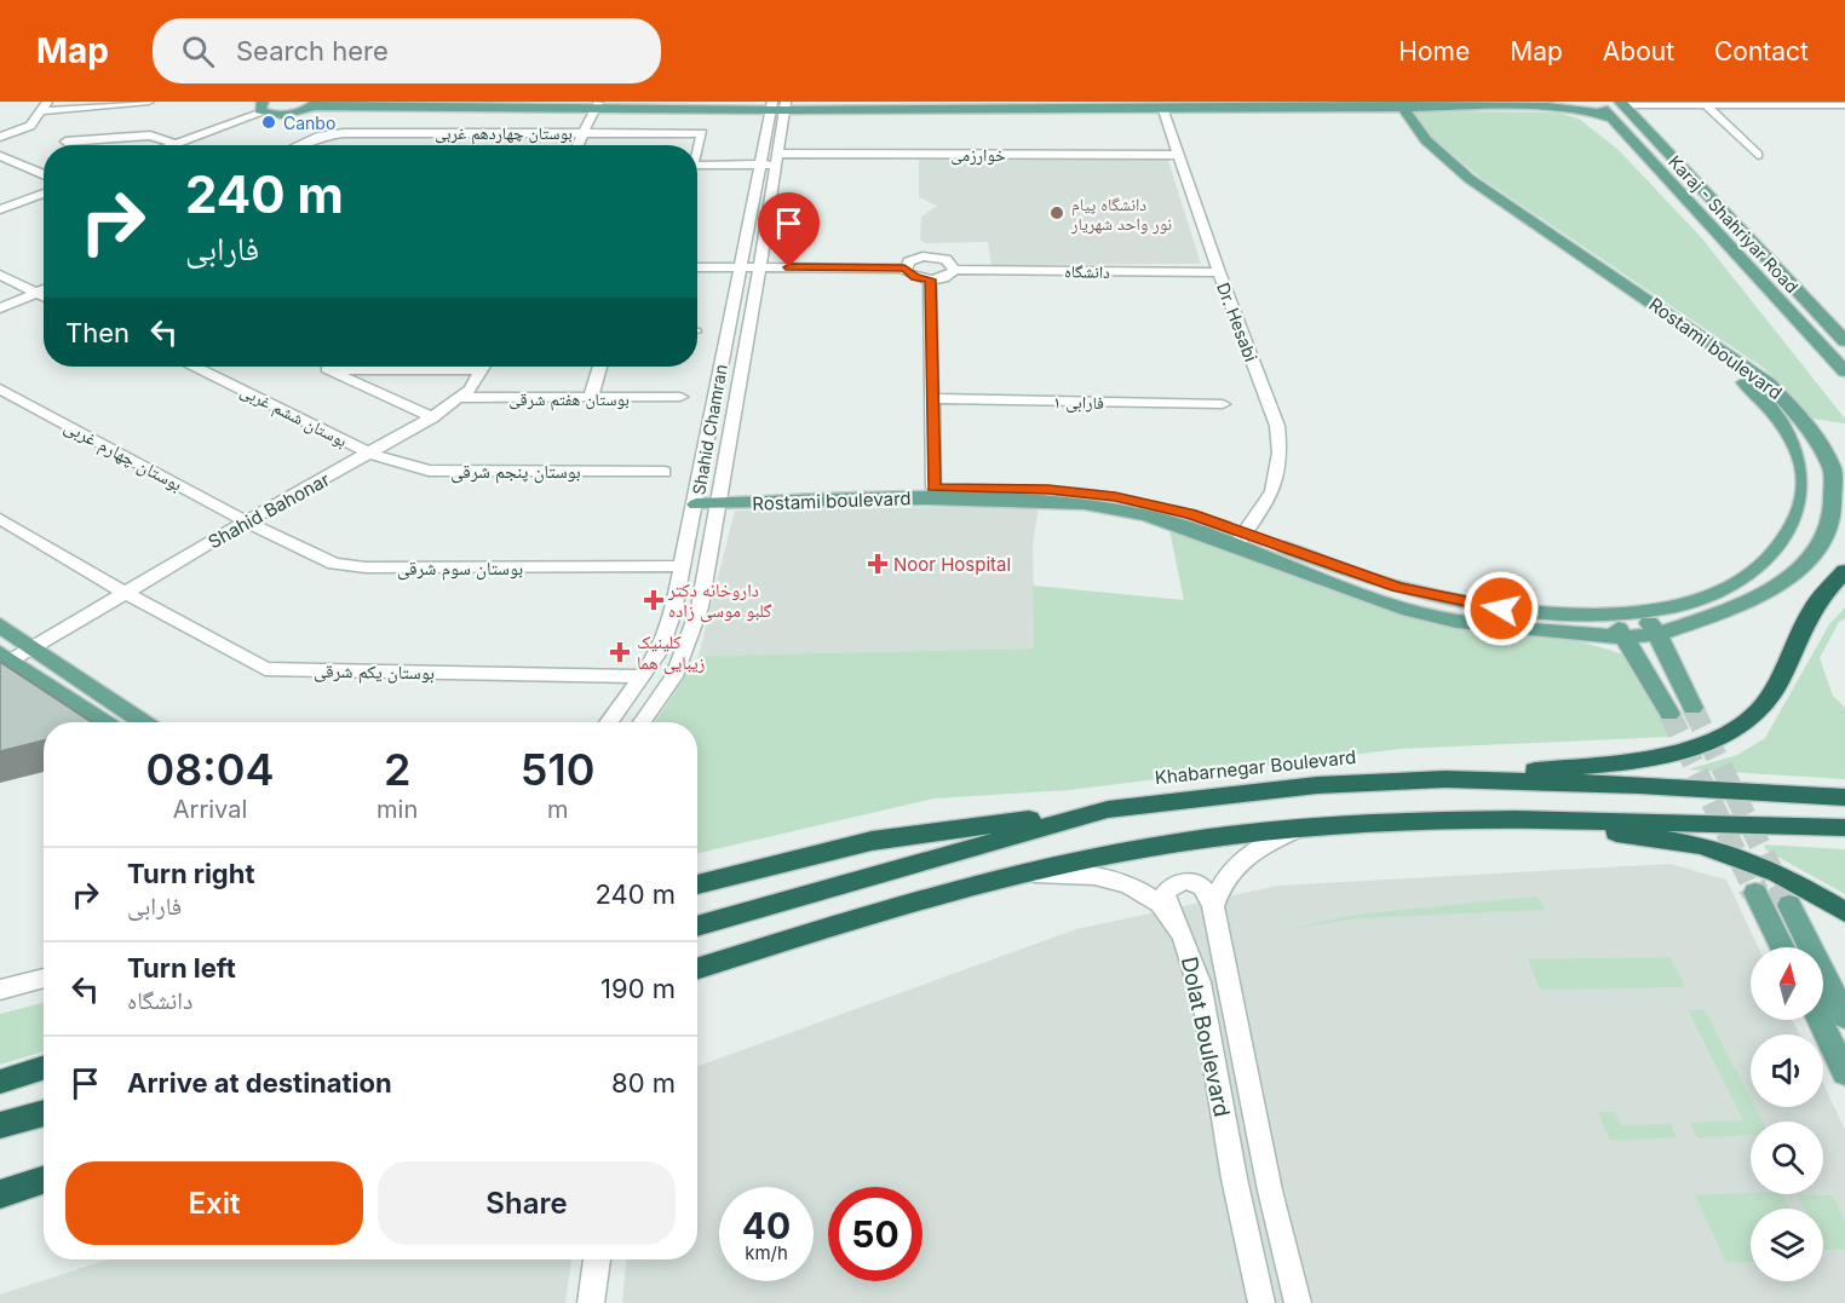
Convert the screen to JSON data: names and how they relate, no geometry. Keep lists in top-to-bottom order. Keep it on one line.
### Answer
{"streets":{"highway":["Khabarnegar Boulevard"],"main road":["Karaj - Shahriyar Road","Rostami boulevard"],"street":["بوستان چهاردهم غربی","خوارزمی","دانشگاه","Dr. Hesabi","بوستان هفتم شرقی","فارابی ۱","بوستان ششم غربی","Shahid Chamran","بوستان چهارم غربی","بوستان پنجم شرقی","Shahid Bahonar","بوستان سوم شرقی","بوستان یکم شرقی","Dolat Boulevard"]},"crossings":[["خوارزمی","Dr. Hesabi"],["خوارزمی","Shahid Chamran"],["دانشگاه","Dr. Hesabi"],["Dr. Hesabi","Rostami boulevard"],["Rostami boulevard","Shahid Chamran"],["بوستان هفتم شرقی","Shahid Bahonar"],["بوستان ششم غربی","بوستان پنجم شرقی"],["بوستان ششم غربی","Shahid Bahonar"],["Shahid Chamran","بوستان سوم شرقی"],["Shahid Chamran","بوستان یکم شرقی"],["بوستان چهارم غربی","Shahid Bahonar"],["بوستان چهارم غربی","بوستان سوم شرقی"],["بوستان پنجم شرقی","Shahid Bahonar"],["Shahid Bahonar","بوستان سوم شرقی"],["Shahid Bahonar","بوستان یکم شرقی"]],"places":{"other":["Canbo","دانشگاه پیام نور واحد شهریار"],"health":["Noor Hospital","داروخانه دکتر گلبو موسی زاده","کلینیک زیبایی هما"]},"north":"top","page":{"header":"Map","search":"Search here","nav":["Home","Map","About","Contact"],"turn":["240 m","فارابی"],"then":"Then","eta":["08:04","Arrival","2","min","510","m"],"list":[{"name":"Turn right","note":"فارابی","value":"240 m"},{"name":"Turn left","note":"دانشگاه","value":"190 m"},{"name":"Arrive at destination","value":"80 m"}],"buttons":["Exit","Share"],"speed":"40 km/h","limit":"50"}}
